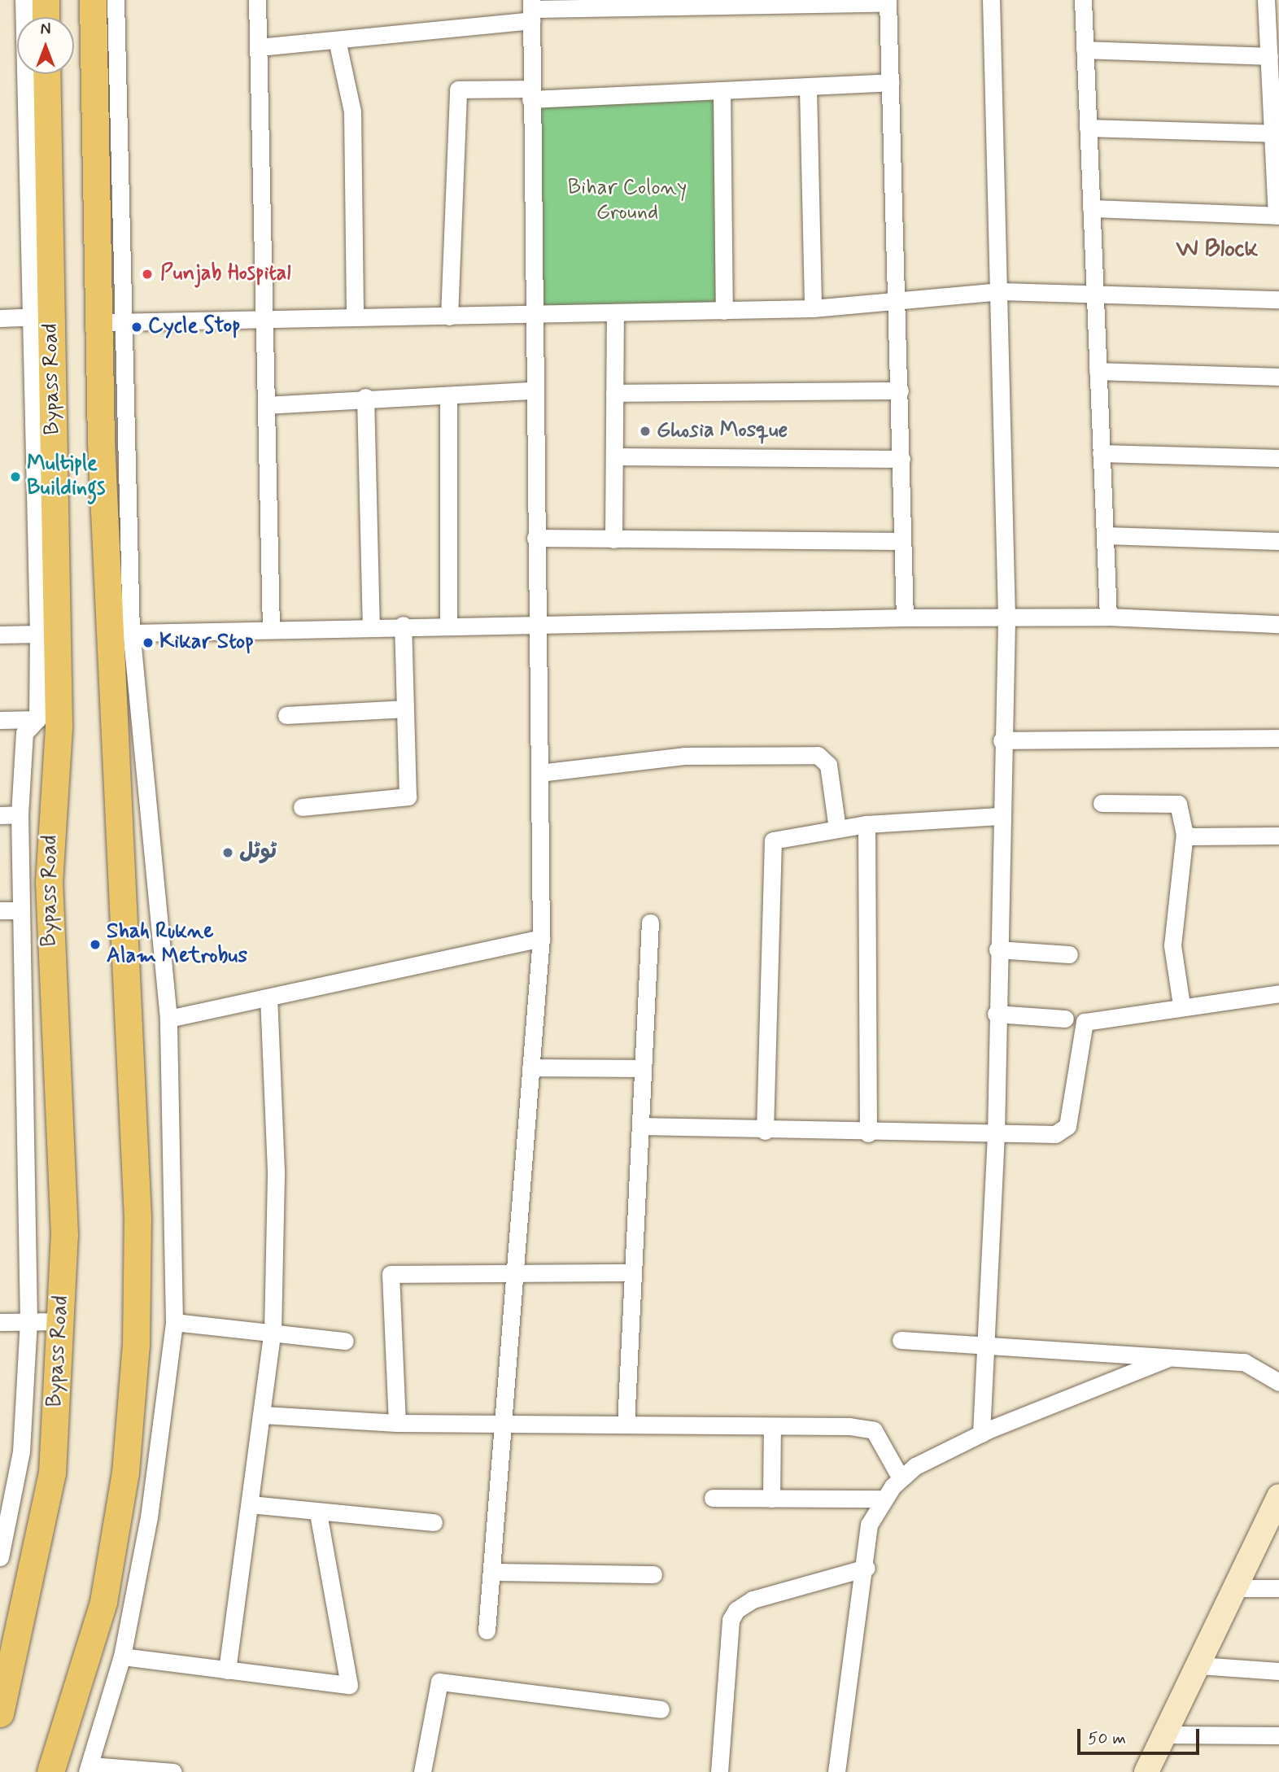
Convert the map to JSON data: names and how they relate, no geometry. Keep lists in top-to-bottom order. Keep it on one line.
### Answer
{"streets":{"main road":["Bypass Road"]},"districts":["W Block"],"parks":["Bihar Colony Ground"],"places":["Punjab Hospital","Cycle Stop","Ghosia Mosque","Multiple Buildings","Kikar Stop","ٹوٹل","Shah Rukne Alam Metrobus"],"scale_bar":"50 m","north":"top"}
